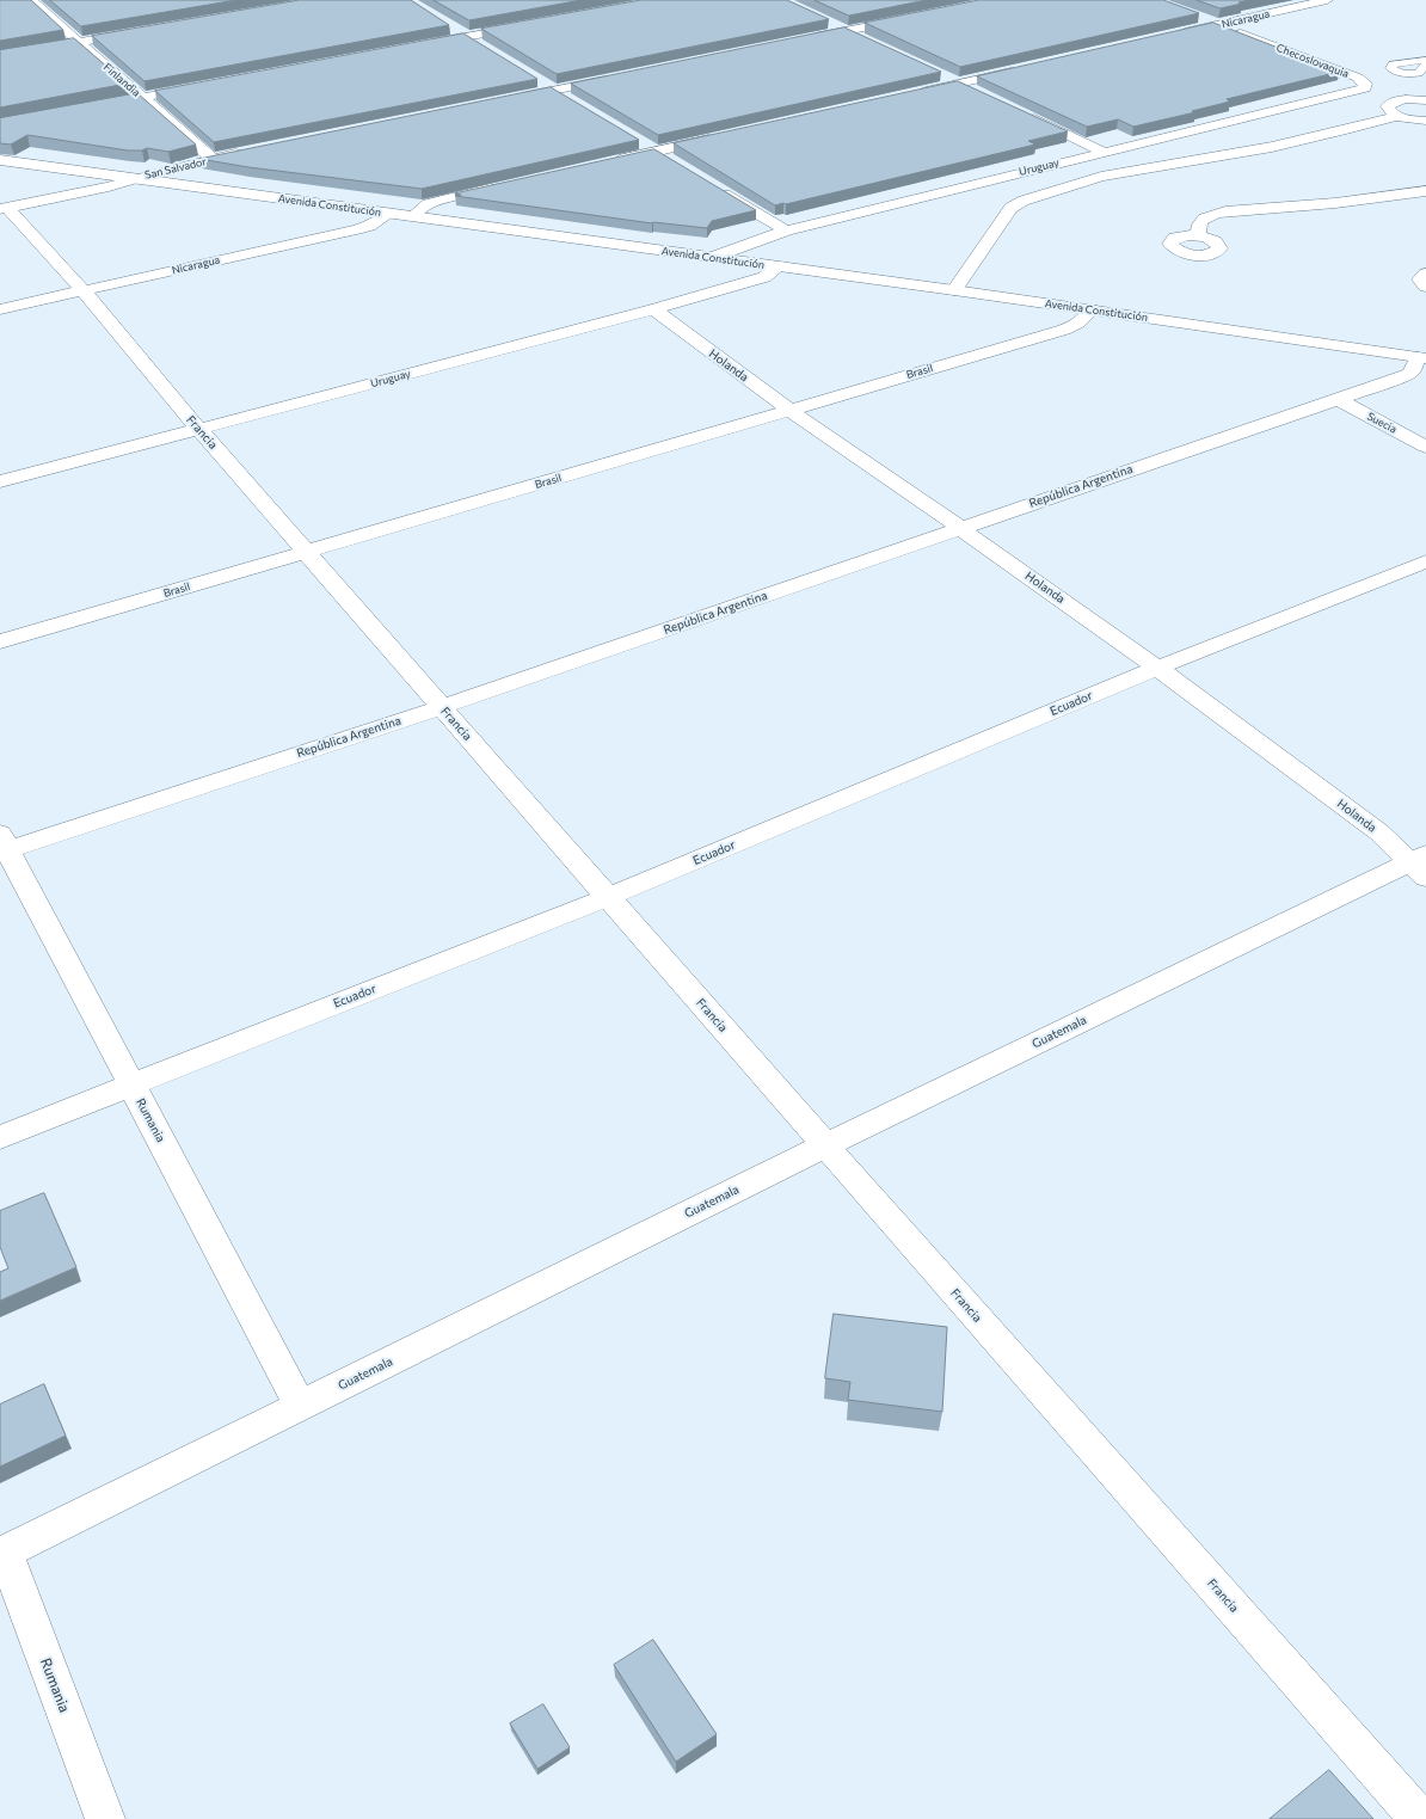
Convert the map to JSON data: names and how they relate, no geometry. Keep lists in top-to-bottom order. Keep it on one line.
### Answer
{"streets":{"street":["Nicaragua","Checoslovaquia","Finlandia","Uruguay","San Salvador","Avenida Constitución","Holanda","Brasil","Suecia","Francia","República Argentina","Ecuador","Guatemala","Rumania"]},"crossings":[["Nicaragua","Checoslovaquia"],["Nicaragua","Avenida Constitución"],["Nicaragua","Francia"],["Checoslovaquia","Uruguay"],["Finlandia","San Salvador"],["Uruguay","Avenida Constitución"],["Uruguay","Holanda"],["Uruguay","Francia"],["San Salvador","Avenida Constitución"],["San Salvador","Francia"],["Avenida Constitución","Brasil"],["Avenida Constitución","República Argentina"],["Holanda","Brasil"],["Holanda","República Argentina"],["Holanda","Ecuador"],["Holanda","Guatemala"],["Brasil","Francia"],["Suecia","República Argentina"],["Francia","República Argentina"],["Francia","Ecuador"],["Francia","Guatemala"],["República Argentina","Rumania"],["Ecuador","Rumania"],["Guatemala","Rumania"]]}
